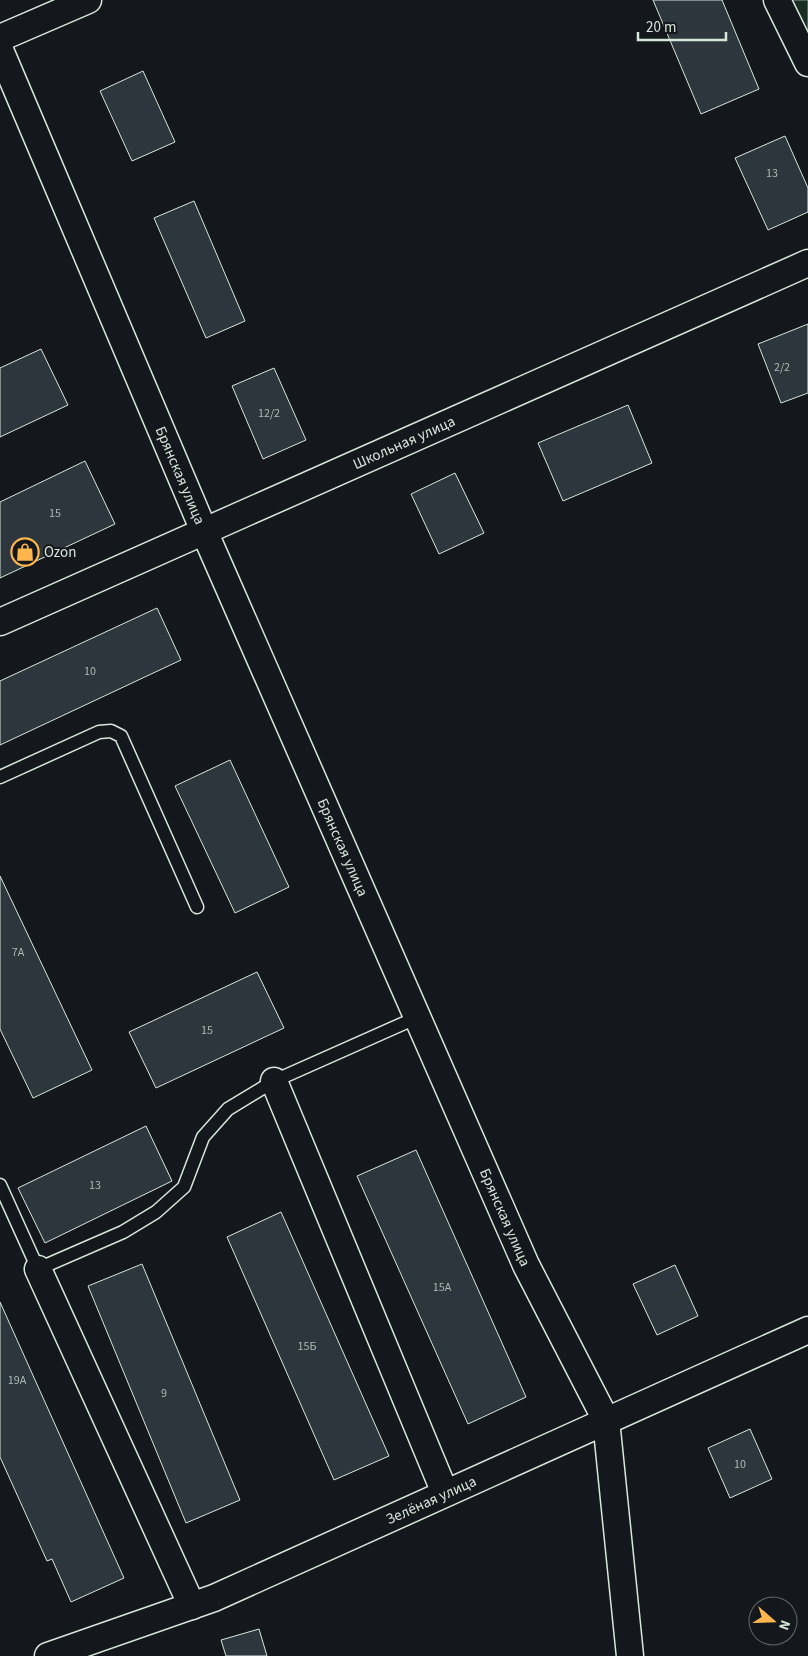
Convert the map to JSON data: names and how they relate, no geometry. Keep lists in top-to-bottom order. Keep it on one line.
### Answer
{"streets":{"street":["Школьная улица","Брянская улица","Зелёная улица"]},"crossings":[["Школьная улица","Брянская улица"],["Брянская улица","Зелёная улица"]],"places":{"shop":["Ozon"]},"house_numbers":["13","2/2","12/2","15","10","7А","15","13","15А","15Б","19А","9","10"],"scale_bar":"20 m","north":"right"}
